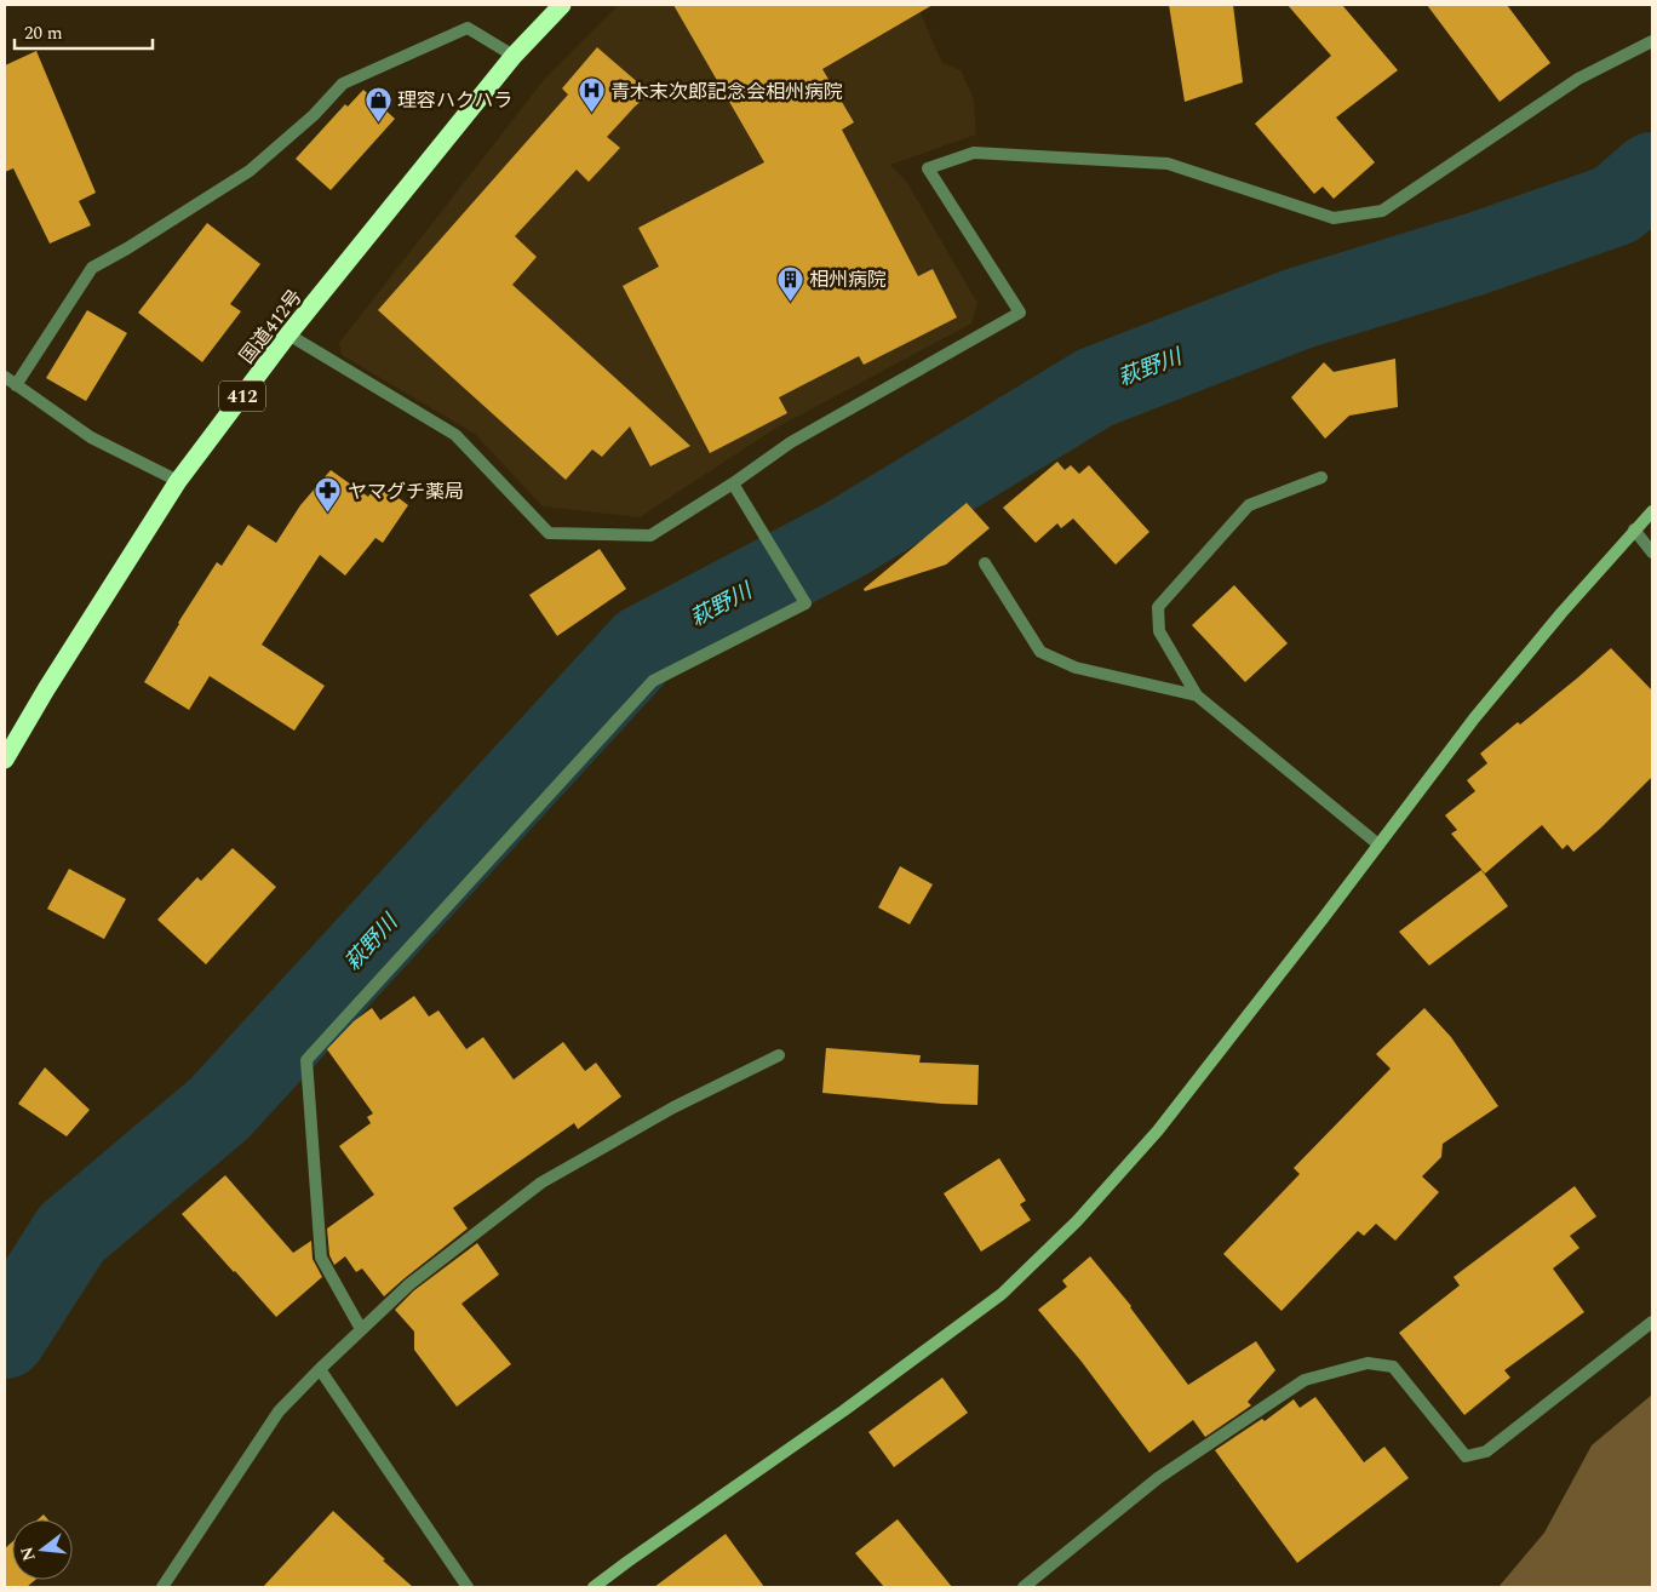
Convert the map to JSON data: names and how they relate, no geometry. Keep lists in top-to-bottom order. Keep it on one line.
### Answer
{"streets":{"highway":["国道412号","412"]},"water":["萩野川"],"places":{"hospital":["青木末次郎記念会相州病院"],"shop":["理容ハクハラ"],"building":["相州病院"],"pharmacy":["ヤマグチ薬局"]},"scale_bar":"20 m","north":"left"}
